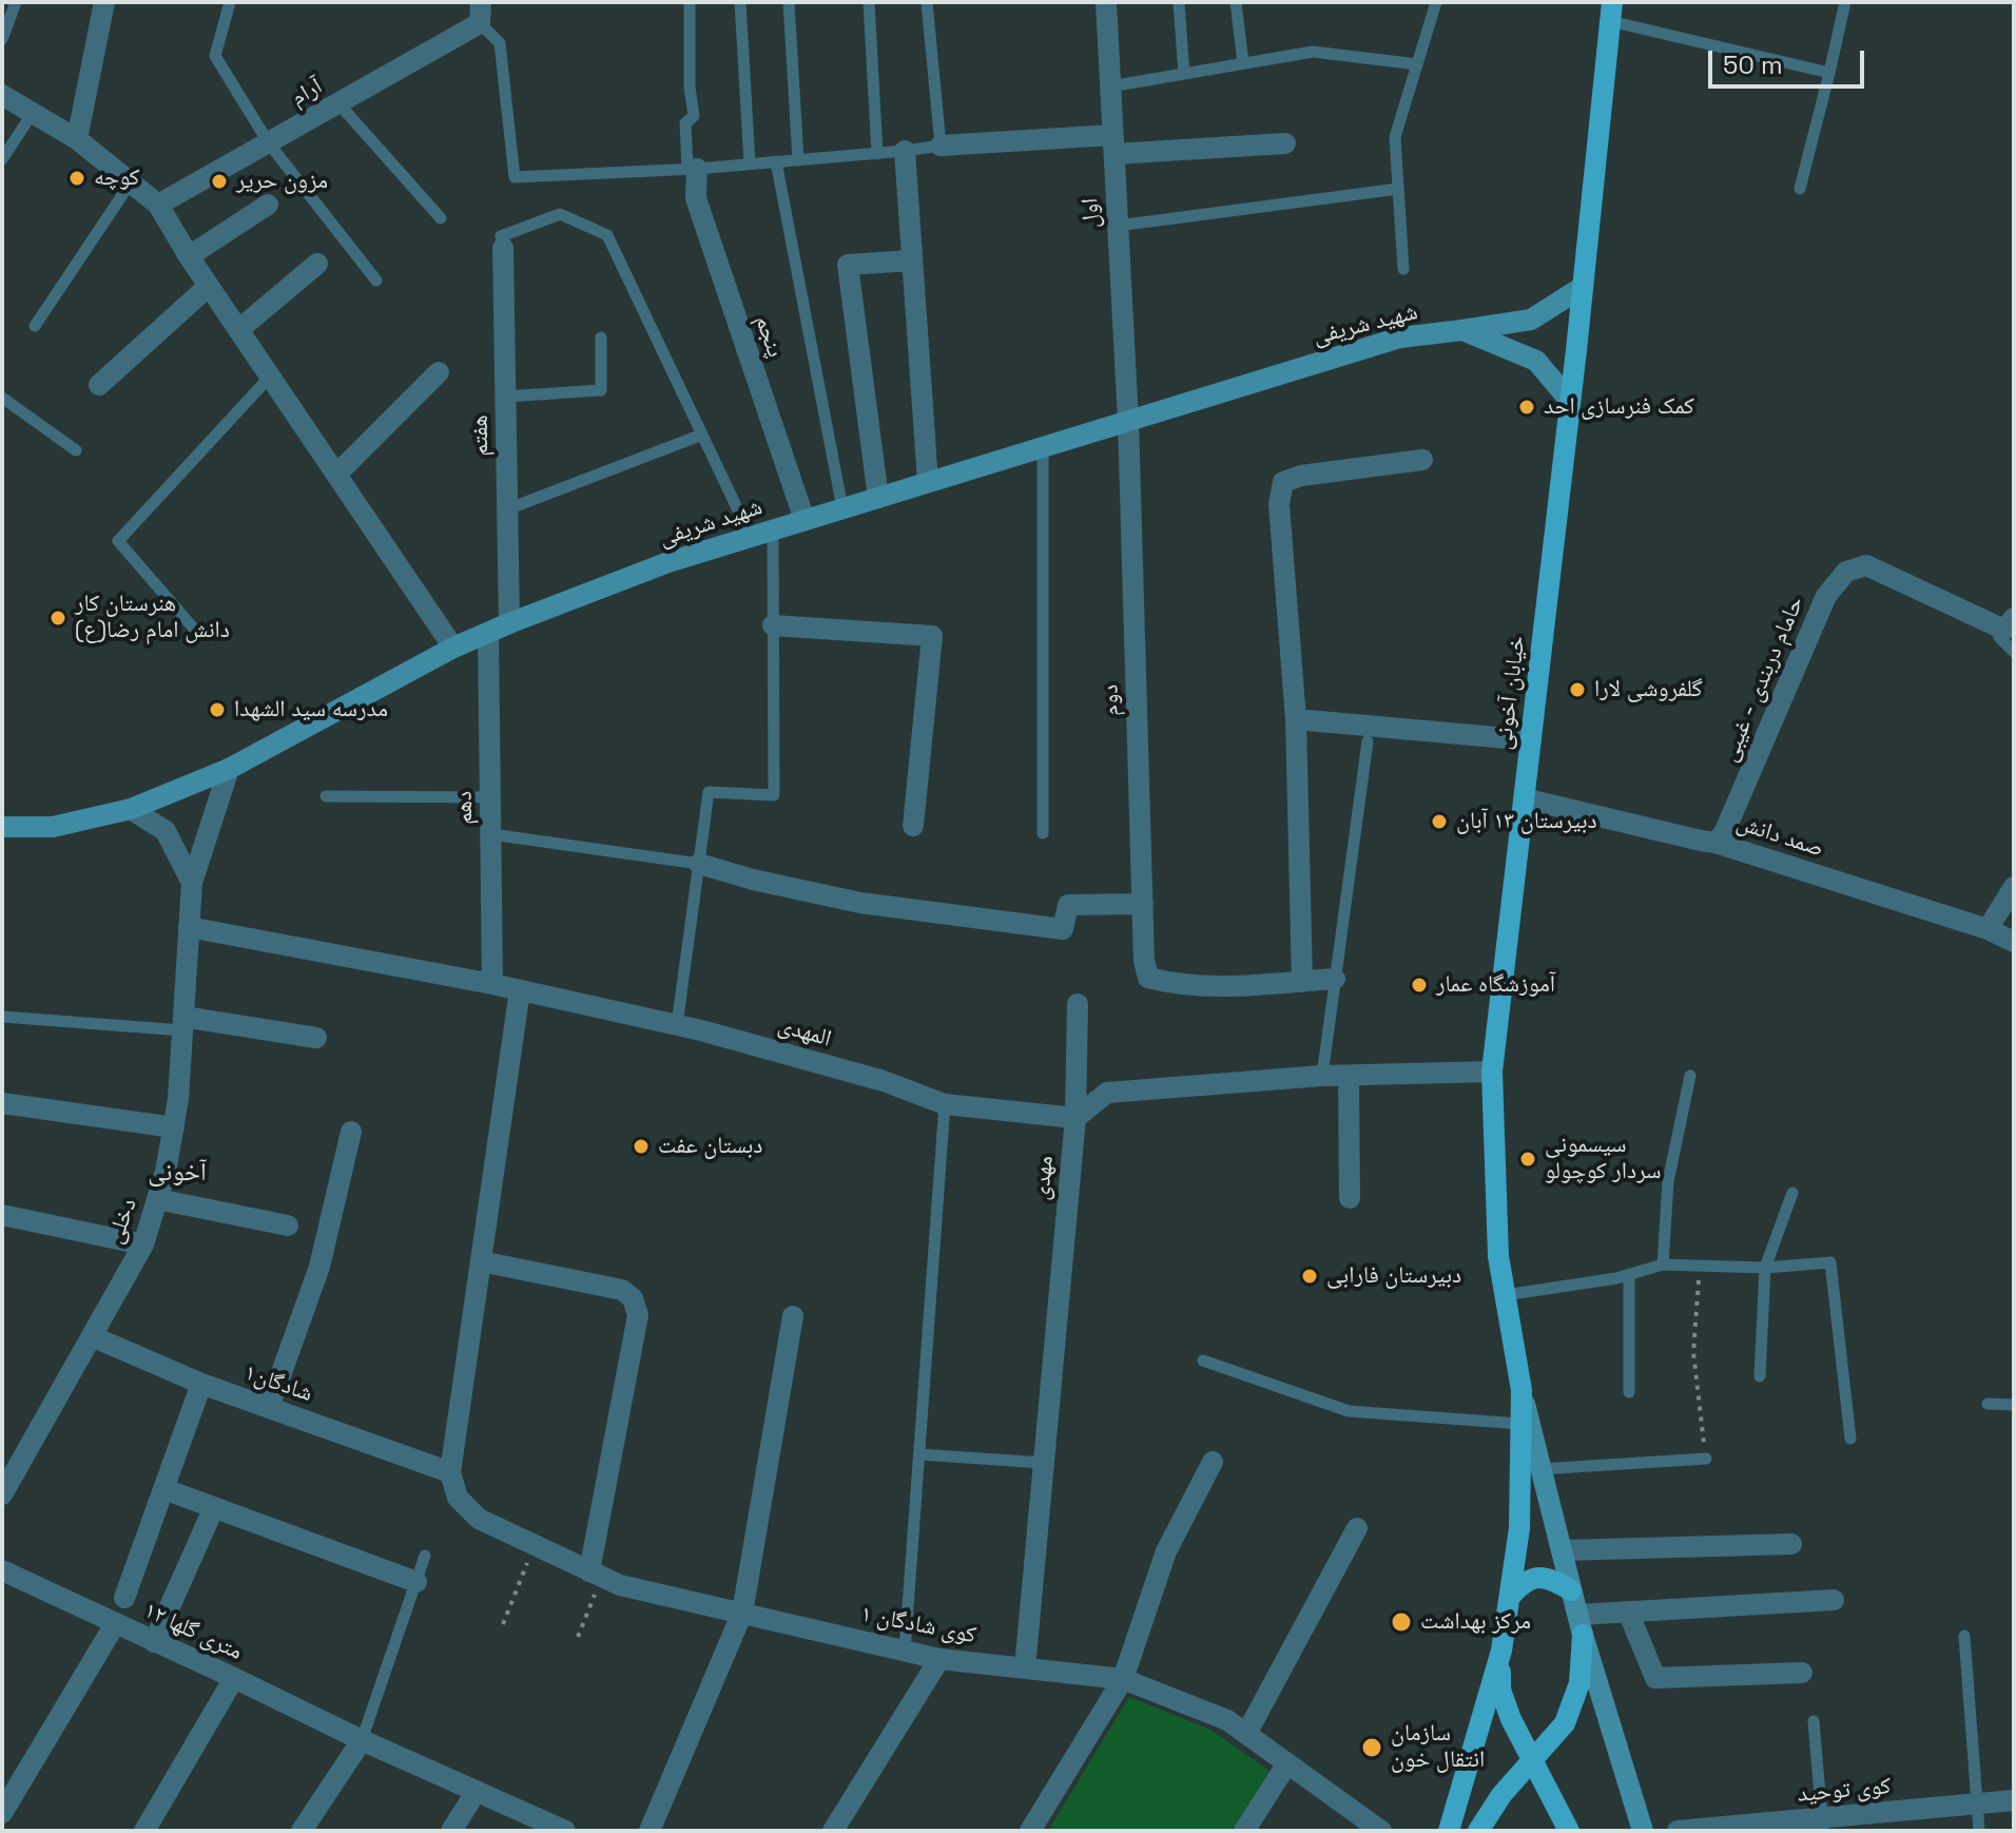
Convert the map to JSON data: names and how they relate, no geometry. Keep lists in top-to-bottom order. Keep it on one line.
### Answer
{"streets":{"main road":["شهید شریفی","خیابان آخونی"],"street":["آرام","اول","پنجم","هفتم","حامام دربندی - غیبی","دوم","دهم","صمد دانش","المهدی","مهدی","دخلی","شادگان۱","کوی شادگان ۱","۱۲ متری گلها","کوی توحید"]},"crossings":[["اول","شهید شریفی"],["اول","دوم"],["شهید شریفی","پنجم"],["شهید شریفی","هفتم"],["شهید شریفی","خیابان آخونی"],["شهید شریفی","دوم"],["شهید شریفی","دهم"],["شهید شریفی","دخلی"],["حامام دربندی - غیبی","صمد دانش"],["خیابان آخونی","صمد دانش"],["دهم","المهدی"],["المهدی","مهدی"],["المهدی","دخلی"],["مهدی","کوی شادگان ۱"],["دخلی","شادگان۱"],["شادگان۱","کوی شادگان ۱"]],"districts":["آخونی"],"places":["کوچه","مزون حریر","کمک فنرسازی احد","هنرستان کار دانش امام رضا(ع)","گلفروشی لارا","مدرسه سید الشهدا","دبیرستان ۱۳ آبان","آموزشگاه عمار","دبستان عفت","سیسمونی سردار کوچولو","دبیرستان فارابی","مرکز بهداشت","سازمان انتقال خون"],"scale_bar":"50 m"}
